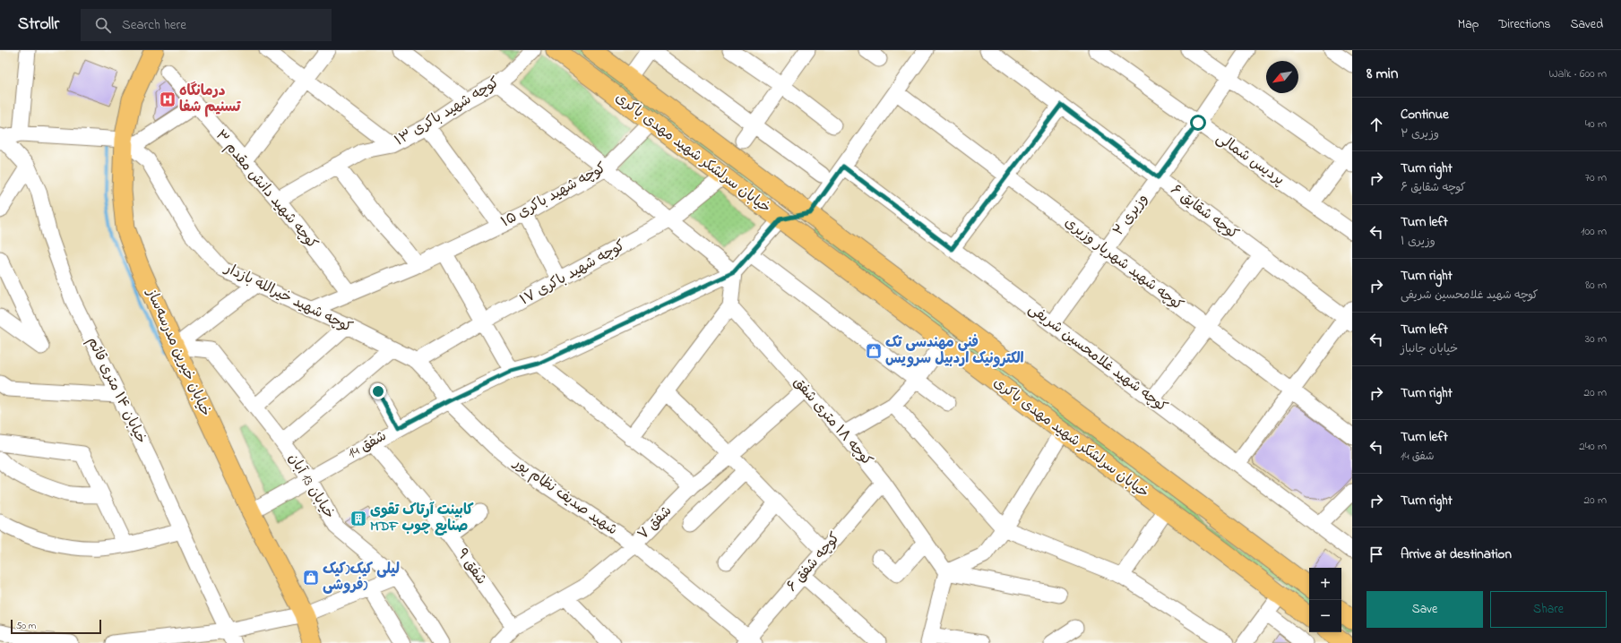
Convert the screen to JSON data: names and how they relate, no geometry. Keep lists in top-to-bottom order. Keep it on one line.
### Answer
{"streets":{"main road":["خیابان سرلشکر شهید مهدی باکری","خیابان خیرین مدرسه‌ساز"],"street":["کوچه شهید باکری ۱۳","پردیس شمالی","کوچه شهید دانش مقدم ۳","کوچه شهید باکری ۱۵","کوچه شقایق ۶","وزیری ۲","کوچه شهید شهریار وزیری","کوچه شهید باکری ۱۷","کوچه شهید خیرالله بازدار","کوچه شهید غلامحسین شریفی","خیابان ۱۴ متری قائم","کوچه ۱۸ متری شفق","شفق 14","خیابان 13 آبان","شهید صدیف نظام پور","شفق ۷","کوچه شفق ۶","شفق ۹"]},"crossings":[["کوچه شهید باکری ۱۳","کوچه شهید دانش مقدم ۳"],["خیابان سرلشکر شهید مهدی باکری","کوچه شهید باکری ۱۵"],["خیابان سرلشکر شهید مهدی باکری","کوچه شهید باکری ۱۷"],["خیابان سرلشکر شهید مهدی باکری","شفق 14"],["پردیس شمالی","وزیری ۲"],["کوچه شهید دانش مقدم ۳","کوچه شهید باکری ۱۵"],["کوچه شهید باکری ۱۵","کوچه شهید خیرالله بازدار"],["کوچه شقایق ۶","وزیری ۲"],["وزیری ۲","کوچه شهید شهریار وزیری"],["وزیری ۲","کوچه شهید غلامحسین شریفی"],["کوچه شهید باکری ۱۷","کوچه شهید خیرالله بازدار"],["کوچه شهید خیرالله بازدار","خیابان خیرین مدرسه‌ساز"],["کوچه شهید خیرالله بازدار","شفق 14"],["کوچه شهید خیرالله بازدار","شهید صدیف نظام پور"],["خیابان خیرین مدرسه‌ساز","شفق 14"],["خیابان خیرین مدرسه‌ساز","خیابان 13 آبان"],["کوچه ۱۸ متری شفق","شفق ۷"],["کوچه ۱۸ متری شفق","کوچه شفق ۶"],["شفق 14","خیابان 13 آبان"],["شفق 14","شهید صدیف نظام پور"],["شفق 14","شفق ۹"],["شهید صدیف نظام پور","شفق ۷"],["شهید صدیف نظام پور","کوچه شفق ۶"],["شفق ۷","شفق ۹"]],"places":{"hospital":["درمانگاه تسنیم شفا"],"shop":["فنی مهندسی تک الکترونیک اردبیل سرویس","لیلی کیک(کیک فروشی)"],"building":["کابینت آرتاک تقوی MDF صنایع چوب"]},"scale_bar":"50 m","north":"bottom left","page":{"header":"Strollr","search":"Search here","nav":["Map","Directions","Saved"],"heading":["8 min","Walk · 600 m"],"list":[["Continue","وزیری ۲","40 m"],["Turn right","کوچه شقایق ۶","70 m"],["Turn left","وزیری ۱","100 m"],["Turn right","کوچه شهید غلامحسین شریفی","80 m"],["Turn left","خیابان جانباز","30 m"],["Turn right","20 m"],["Turn left","شفق 14","240 m"],["Turn right","20 m"],"Arrive at destination"],"map_buttons":["+","−"],"buttons":["Save","Share"],"scale":"50 m"}}
